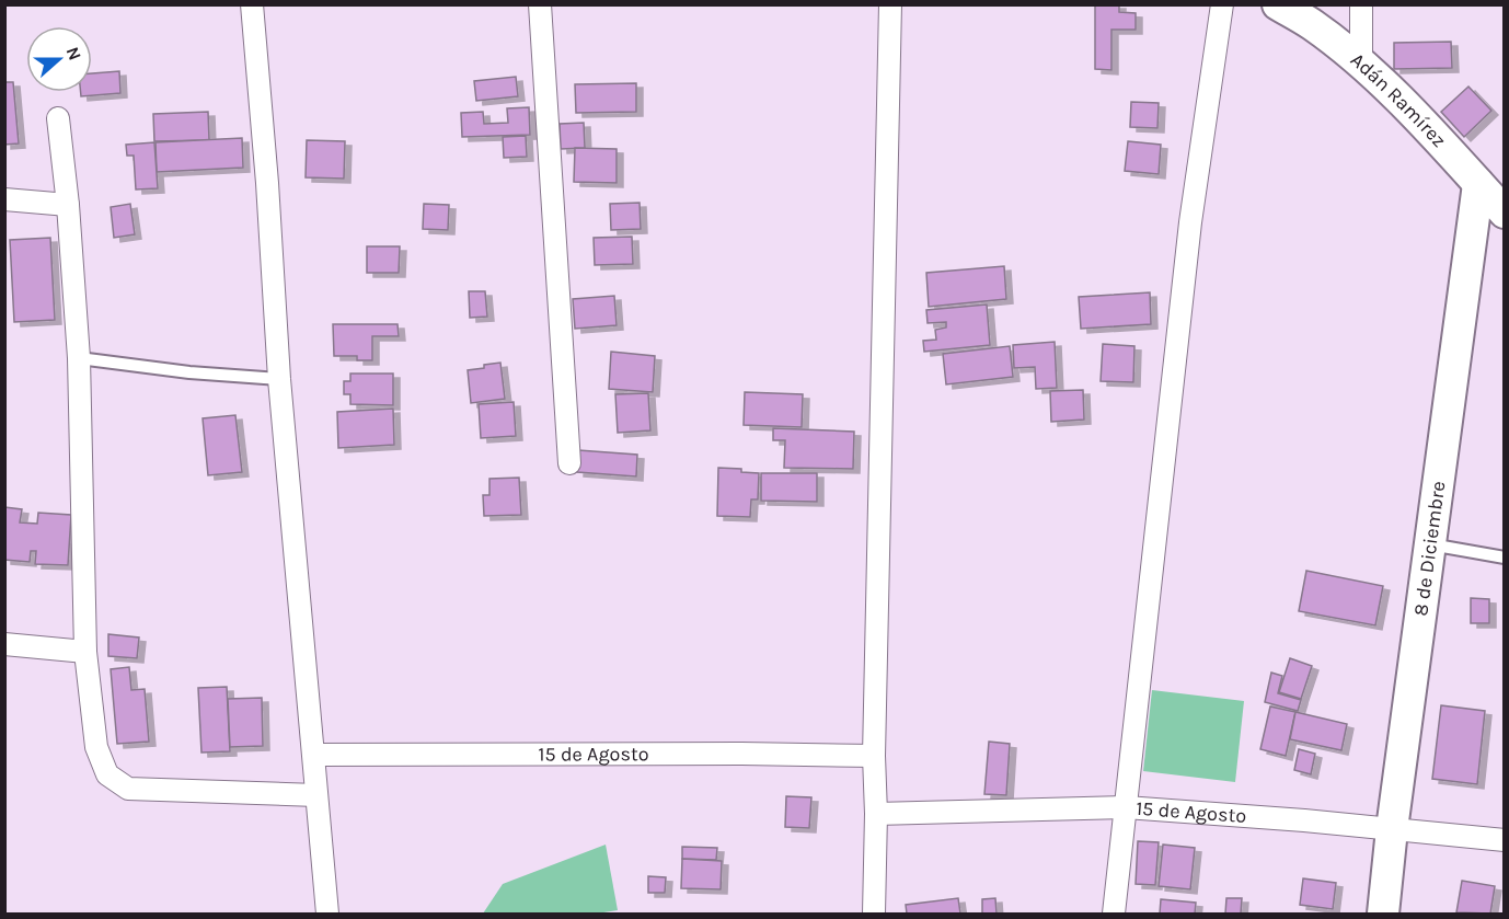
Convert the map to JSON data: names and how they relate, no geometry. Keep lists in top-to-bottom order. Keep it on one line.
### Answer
{"streets":{"street":["Adán Ramírez","8 de Diciembre","15 de Agosto"]},"crossings":[["Adán Ramírez","8 de Diciembre"],["8 de Diciembre","15 de Agosto"]],"north":"right"}
